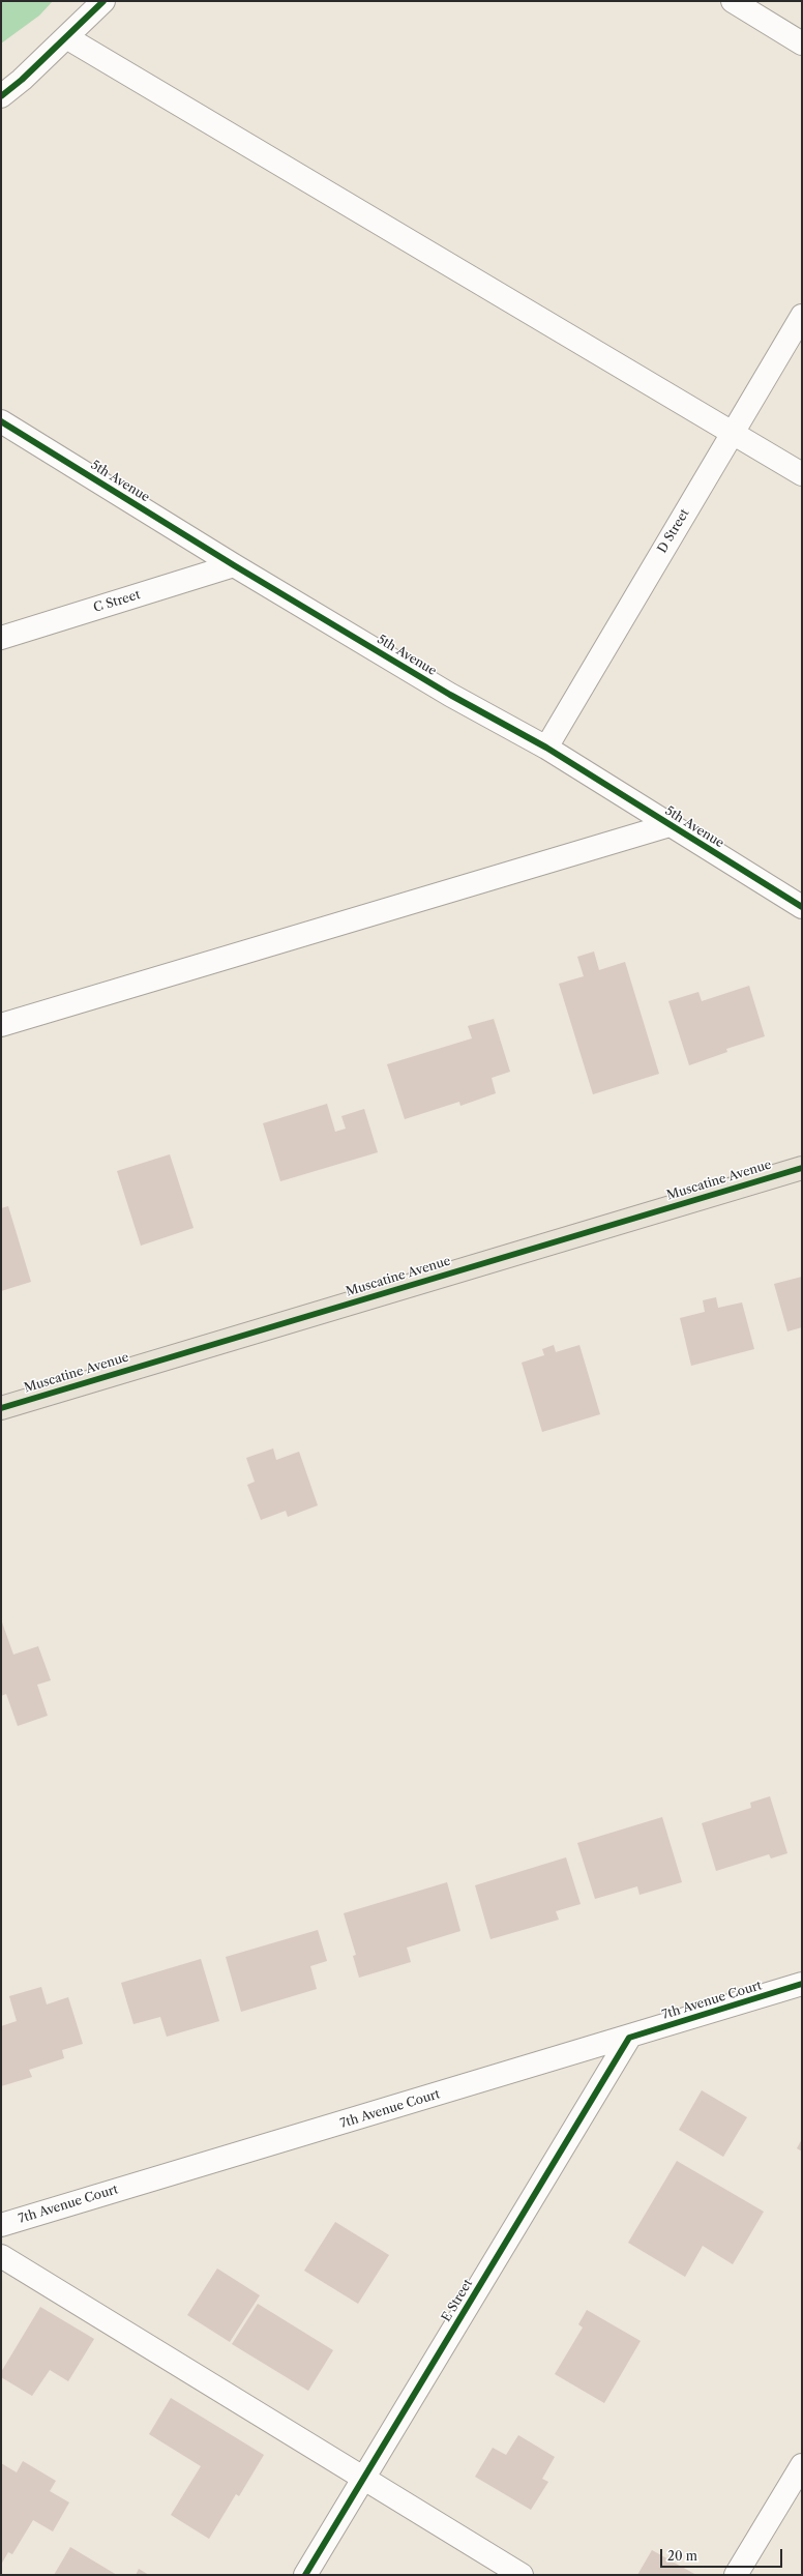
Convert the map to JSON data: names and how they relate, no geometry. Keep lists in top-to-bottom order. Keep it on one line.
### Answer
{"streets":{"main road":["Muscatine Avenue"],"street":["5th Avenue","D Street","C Street","7th Avenue Court","E Street"]},"crossings":[["5th Avenue","D Street"],["5th Avenue","C Street"],["7th Avenue Court","E Street"]],"scale_bar":"20 m"}
